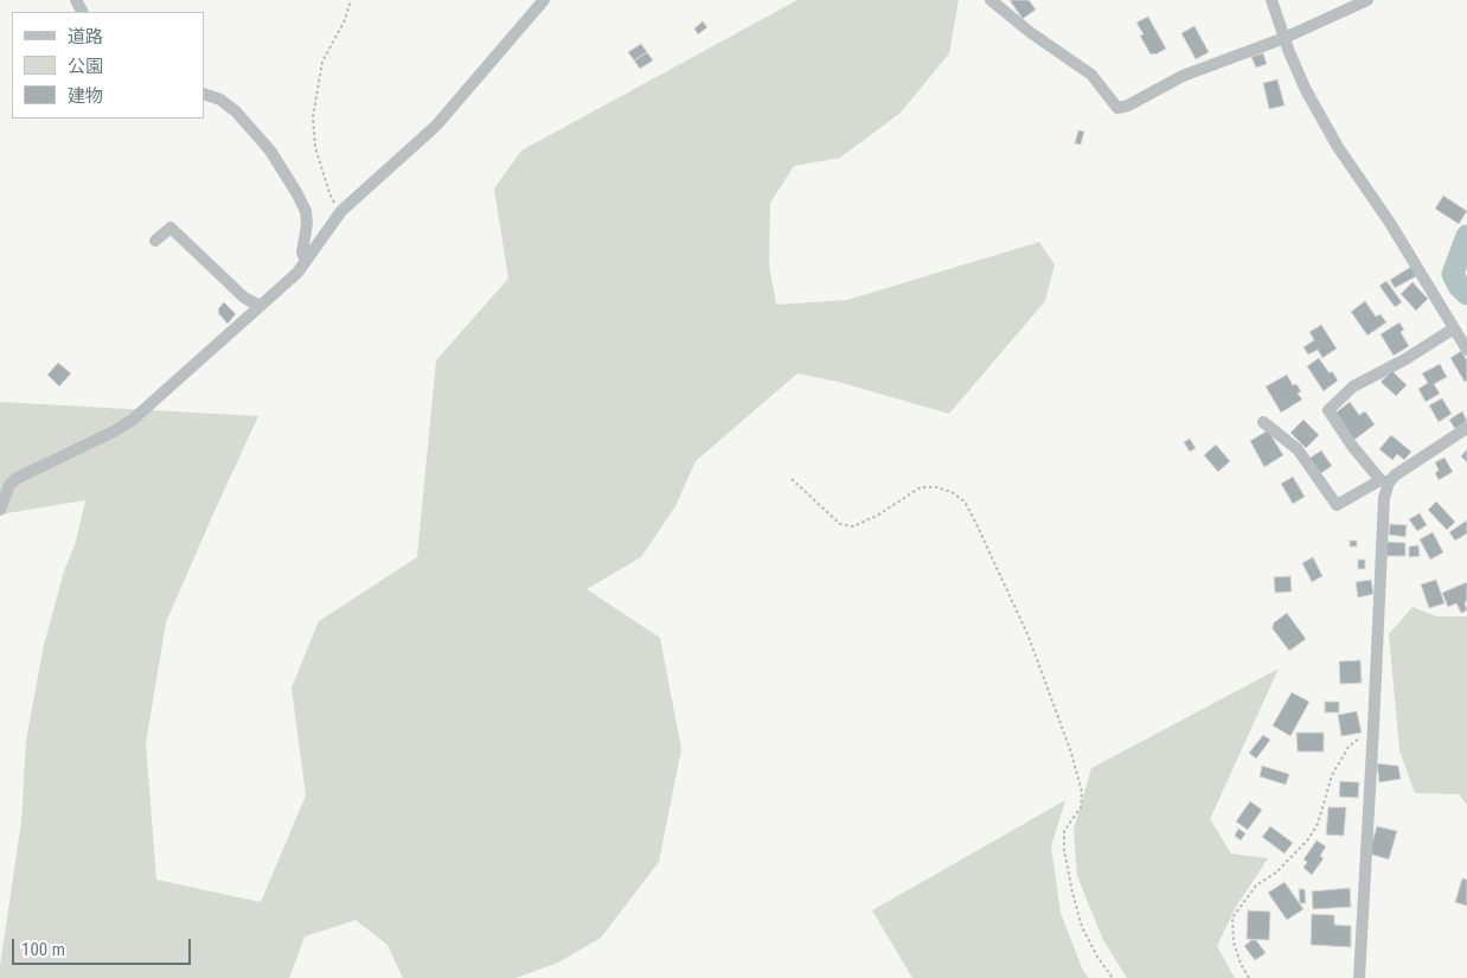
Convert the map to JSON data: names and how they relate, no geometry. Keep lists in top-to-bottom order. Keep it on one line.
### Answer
{"legend":["道路","公園","建物"],"scale_bar":"100 m"}
